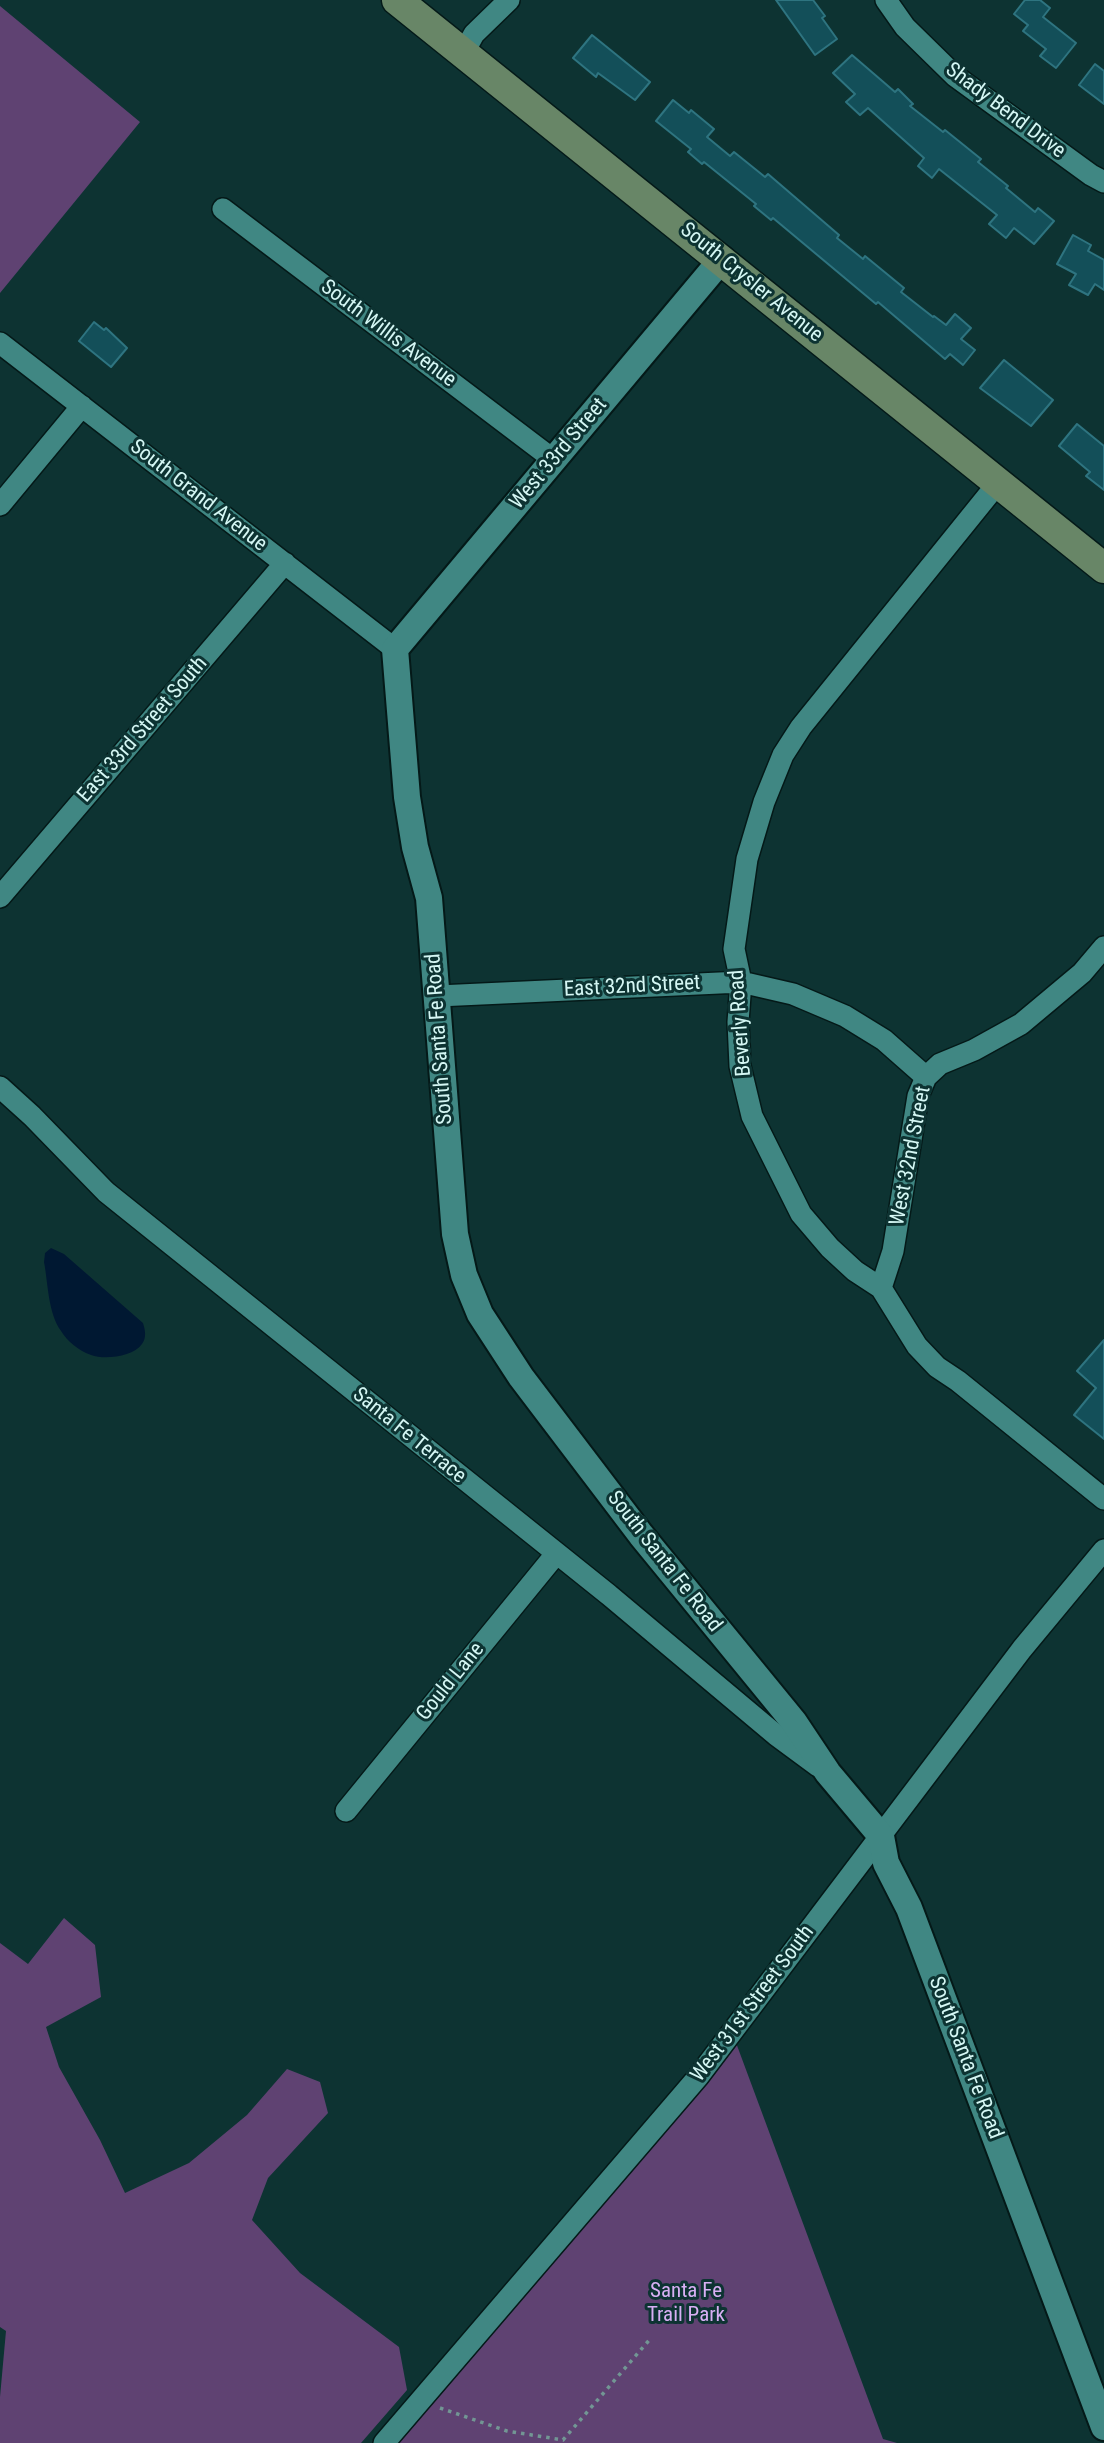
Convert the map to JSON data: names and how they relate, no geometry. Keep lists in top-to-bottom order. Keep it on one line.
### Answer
{"streets":{"main road":["South Crysler Avenue"],"street":["Shady Bend Drive","South Willis Avenue","West 33rd Street","South Grand Avenue","East 33rd Street South","East 32nd Street","Beverly Road","South Santa Fe Road","West 32nd Street","Santa Fe Terrace","Gould Lane","West 31st Street South"]},"crossings":[["South Crysler Avenue","West 33rd Street"],["South Crysler Avenue","Beverly Road"],["South Willis Avenue","West 33rd Street"],["West 33rd Street","South Grand Avenue"],["West 33rd Street","South Santa Fe Road"],["South Grand Avenue","East 33rd Street South"],["South Grand Avenue","South Santa Fe Road"],["East 32nd Street","Beverly Road"],["East 32nd Street","South Santa Fe Road"],["East 32nd Street","West 32nd Street"],["Beverly Road","West 32nd Street"],["South Santa Fe Road","Santa Fe Terrace"],["South Santa Fe Road","West 31st Street South"],["Santa Fe Terrace","Gould Lane"]],"parks":["Santa Fe Trail Park"]}
